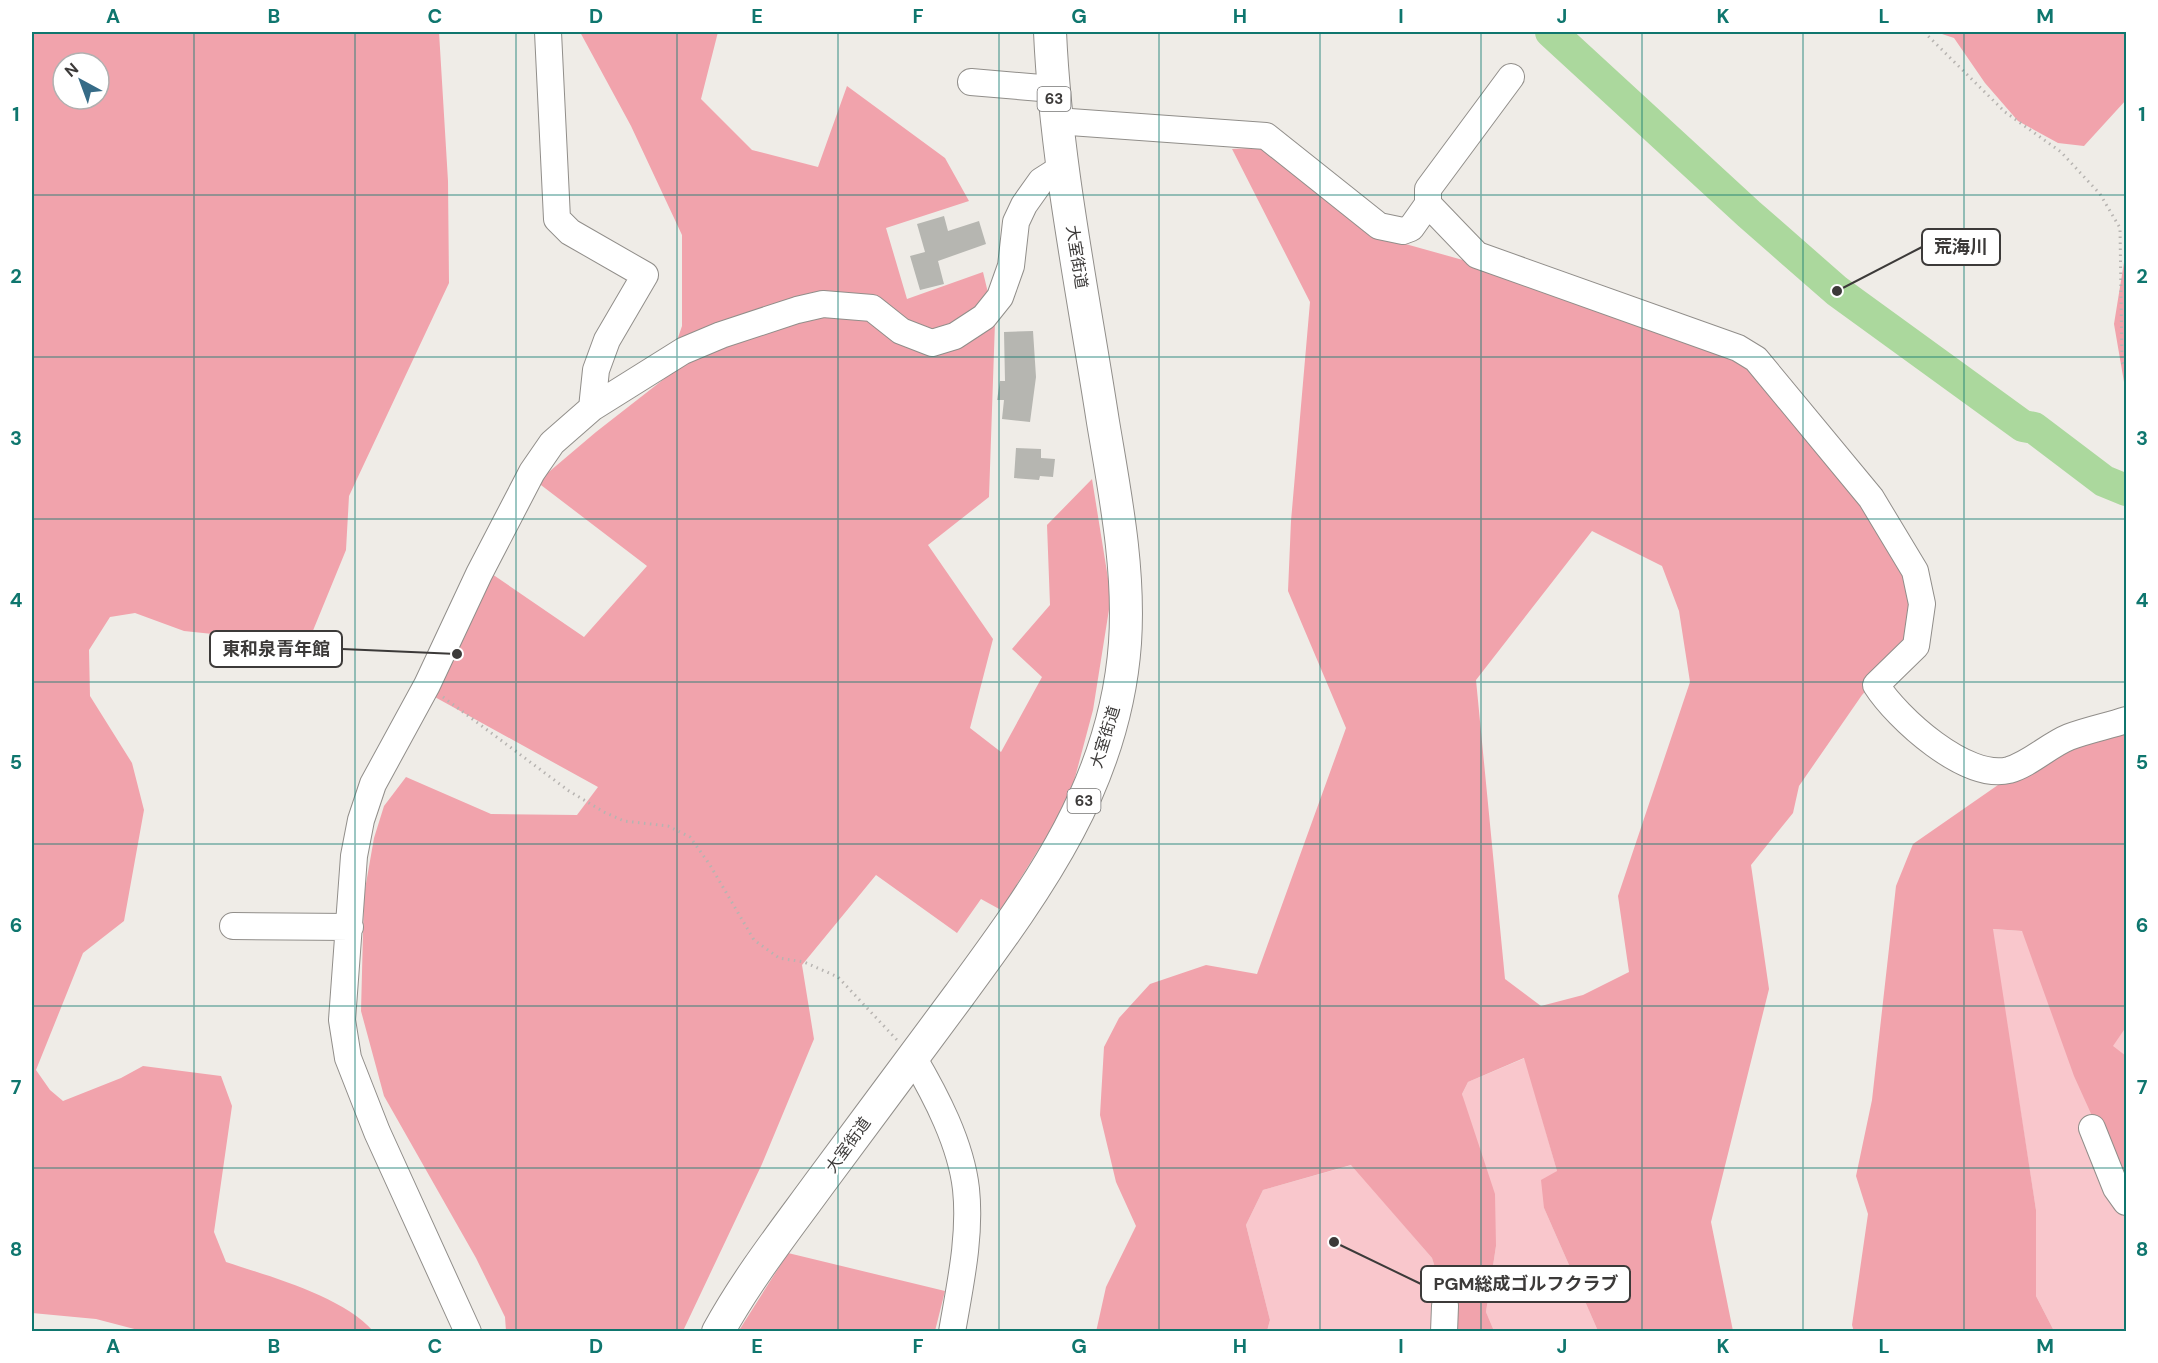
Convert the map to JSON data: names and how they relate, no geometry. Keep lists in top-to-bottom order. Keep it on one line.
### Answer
{"streets":{"main road":["63","大室街道"]},"places":["荒海川","東和泉青年館","PGM総成ゴルフクラブ"],"north":"top left","grid":{"columns":["A","B","C","D","E","F","G","H","I","J","K","L","M"],"rows":["1","2","3","4","5","6","7","8"]}}
